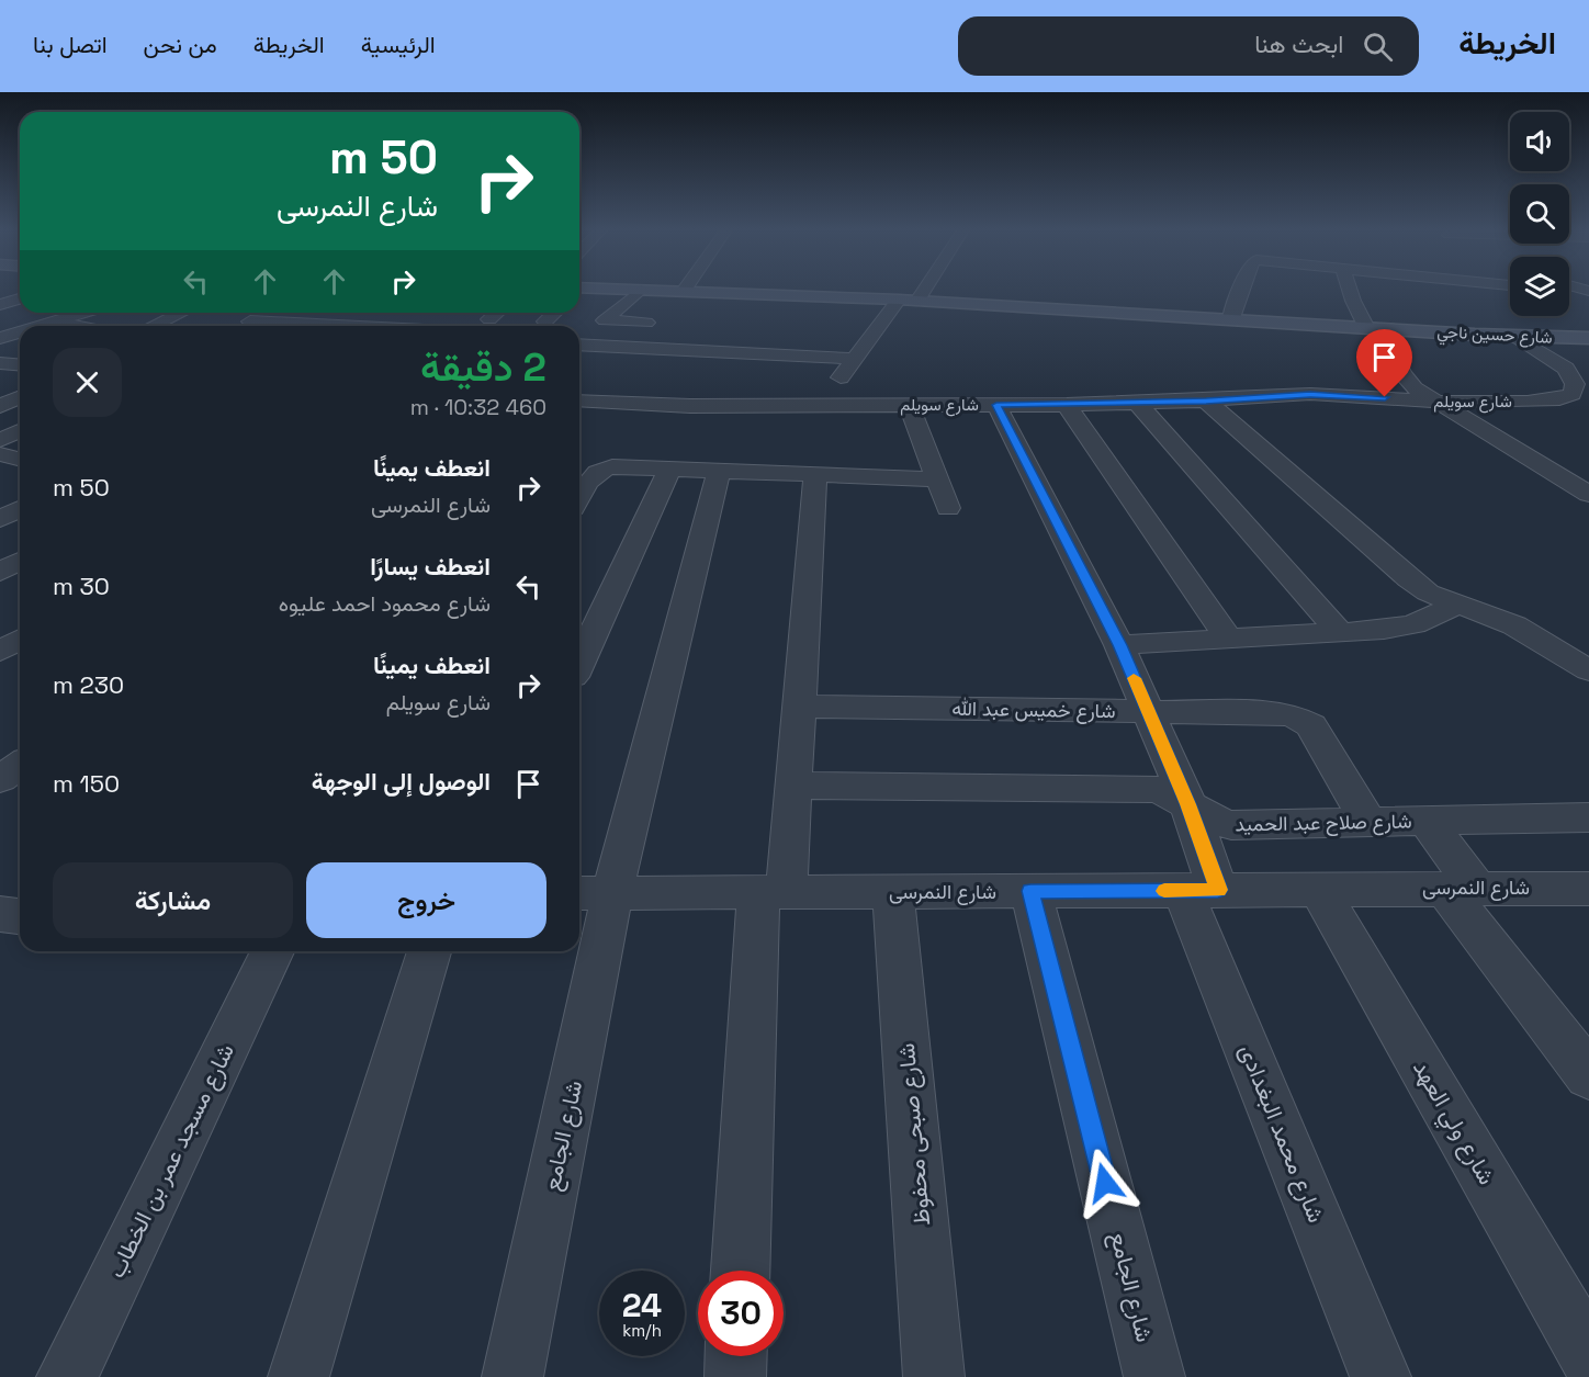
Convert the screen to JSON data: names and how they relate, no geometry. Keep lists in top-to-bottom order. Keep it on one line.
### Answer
{"streets":{"street":["شارع حسين ناجي","شارع سويلم","شارع خميس عبد الله","شارع صلاح عبد الحميد","شارع النمرسى","شارع ولي العهد","شارع محمد البغدادى","شارع صبحى محفوظ","شارع الجامع","شارع مسجد عمر بن الخطاب"]},"crossings":[["شارع حسين ناجي","شارع سويلم"],["شارع سويلم","شارع محمد البغدادى"],["شارع خميس عبد الله","شارع صلاح عبد الحميد"],["شارع خميس عبد الله","شارع محمد البغدادى"],["شارع صلاح عبد الحميد","شارع محمد البغدادى"],["شارع النمرسى","شارع ولي العهد"],["شارع النمرسى","شارع محمد البغدادى"],["شارع النمرسى","شارع صبحى محفوظ"],["شارع النمرسى","شارع الجامع"]],"page":{"header":"الخريطة","search":"ابحث هنا","nav":["الرئيسية","الخريطة","من نحن","اتصل بنا"],"turn":["50 m","شارع النمرسى"],"heading":["2 دقيقة","460 m · 10:32"],"list":[{"name":"انعطف يمينًا","note":"شارع النمرسى","value":"50 m"},{"name":"انعطف يسارًا","note":"شارع محمود احمد عليوه","value":"30 m"},{"name":"انعطف يمينًا","note":"شارع سويلم","value":"230 m"},{"name":"الوصول إلى الوجهة","value":"150 m"}],"buttons":["خروج","مشاركة"],"speed":"24 km/h","limit":"30"}}
